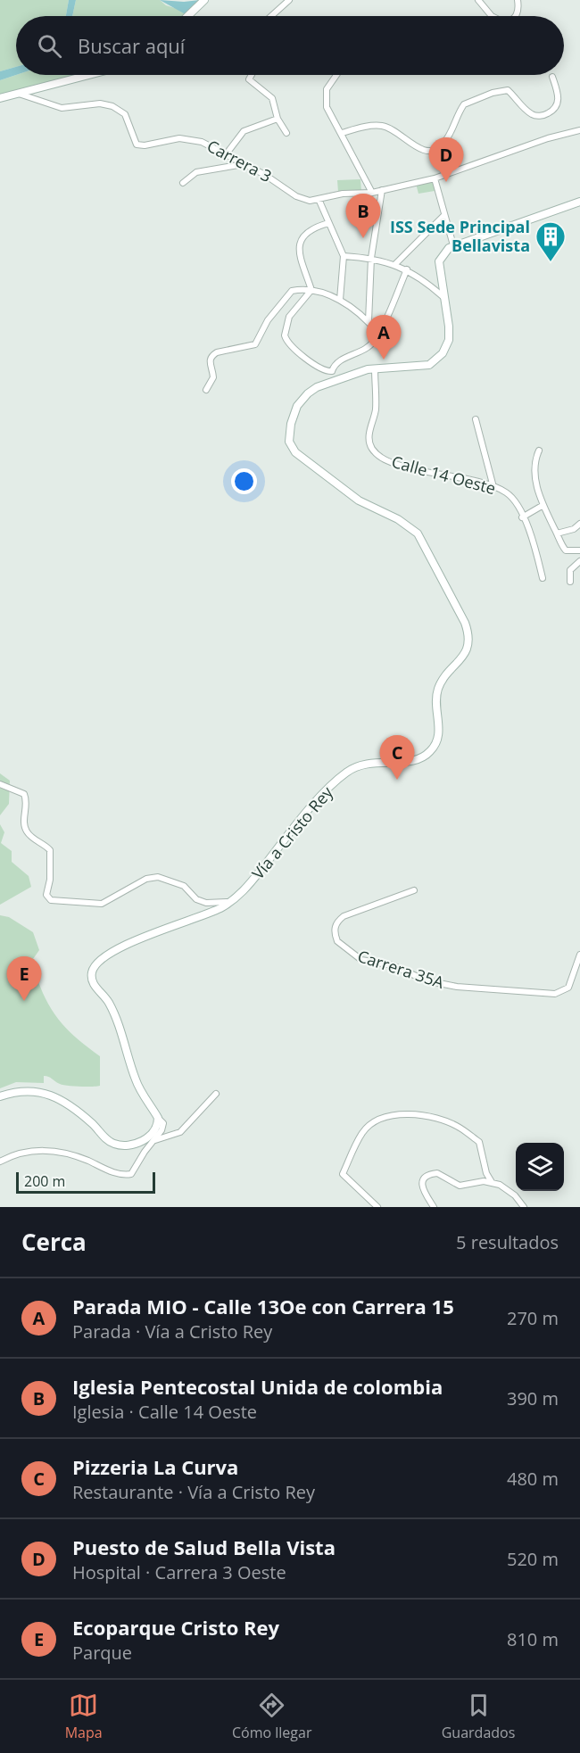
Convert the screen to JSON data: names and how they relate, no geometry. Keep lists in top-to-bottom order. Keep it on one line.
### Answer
{"streets":{"street":["Carrera 3","Calle 14 Oeste","Vía a Cristo Rey","Carrera 35A"]},"crossings":[["Calle 14 Oeste","Vía a Cristo Rey"]],"places":{"building":["ISS Sede Principal Bellavista"]},"scale_bar":"200 m","page":{"search":"Buscar aquí","pins":["D","B","A","C","E"],"scale":"200 m","heading":["Cerca","5 resultados"],"list":[{"mark":"A","name":"Parada MIO - Calle 13Oe con Carrera 15","note":"Parada · Vía a Cristo Rey","value":"270 m"},{"mark":"B","name":"Iglesia Pentecostal Unida de colombia","note":"Iglesia · Calle 14 Oeste","value":"390 m"},{"mark":"C","name":"Pizzeria La Curva","note":"Restaurante · Vía a Cristo Rey","value":"480 m"},{"mark":"D","name":"Puesto de Salud Bella Vista","note":"Hospital · Carrera 3 Oeste","value":"520 m"},{"mark":"E","name":"Ecoparque Cristo Rey","note":"Parque","value":"810 m"}],"nav":["Mapa","Cómo llegar","Guardados"]}}
